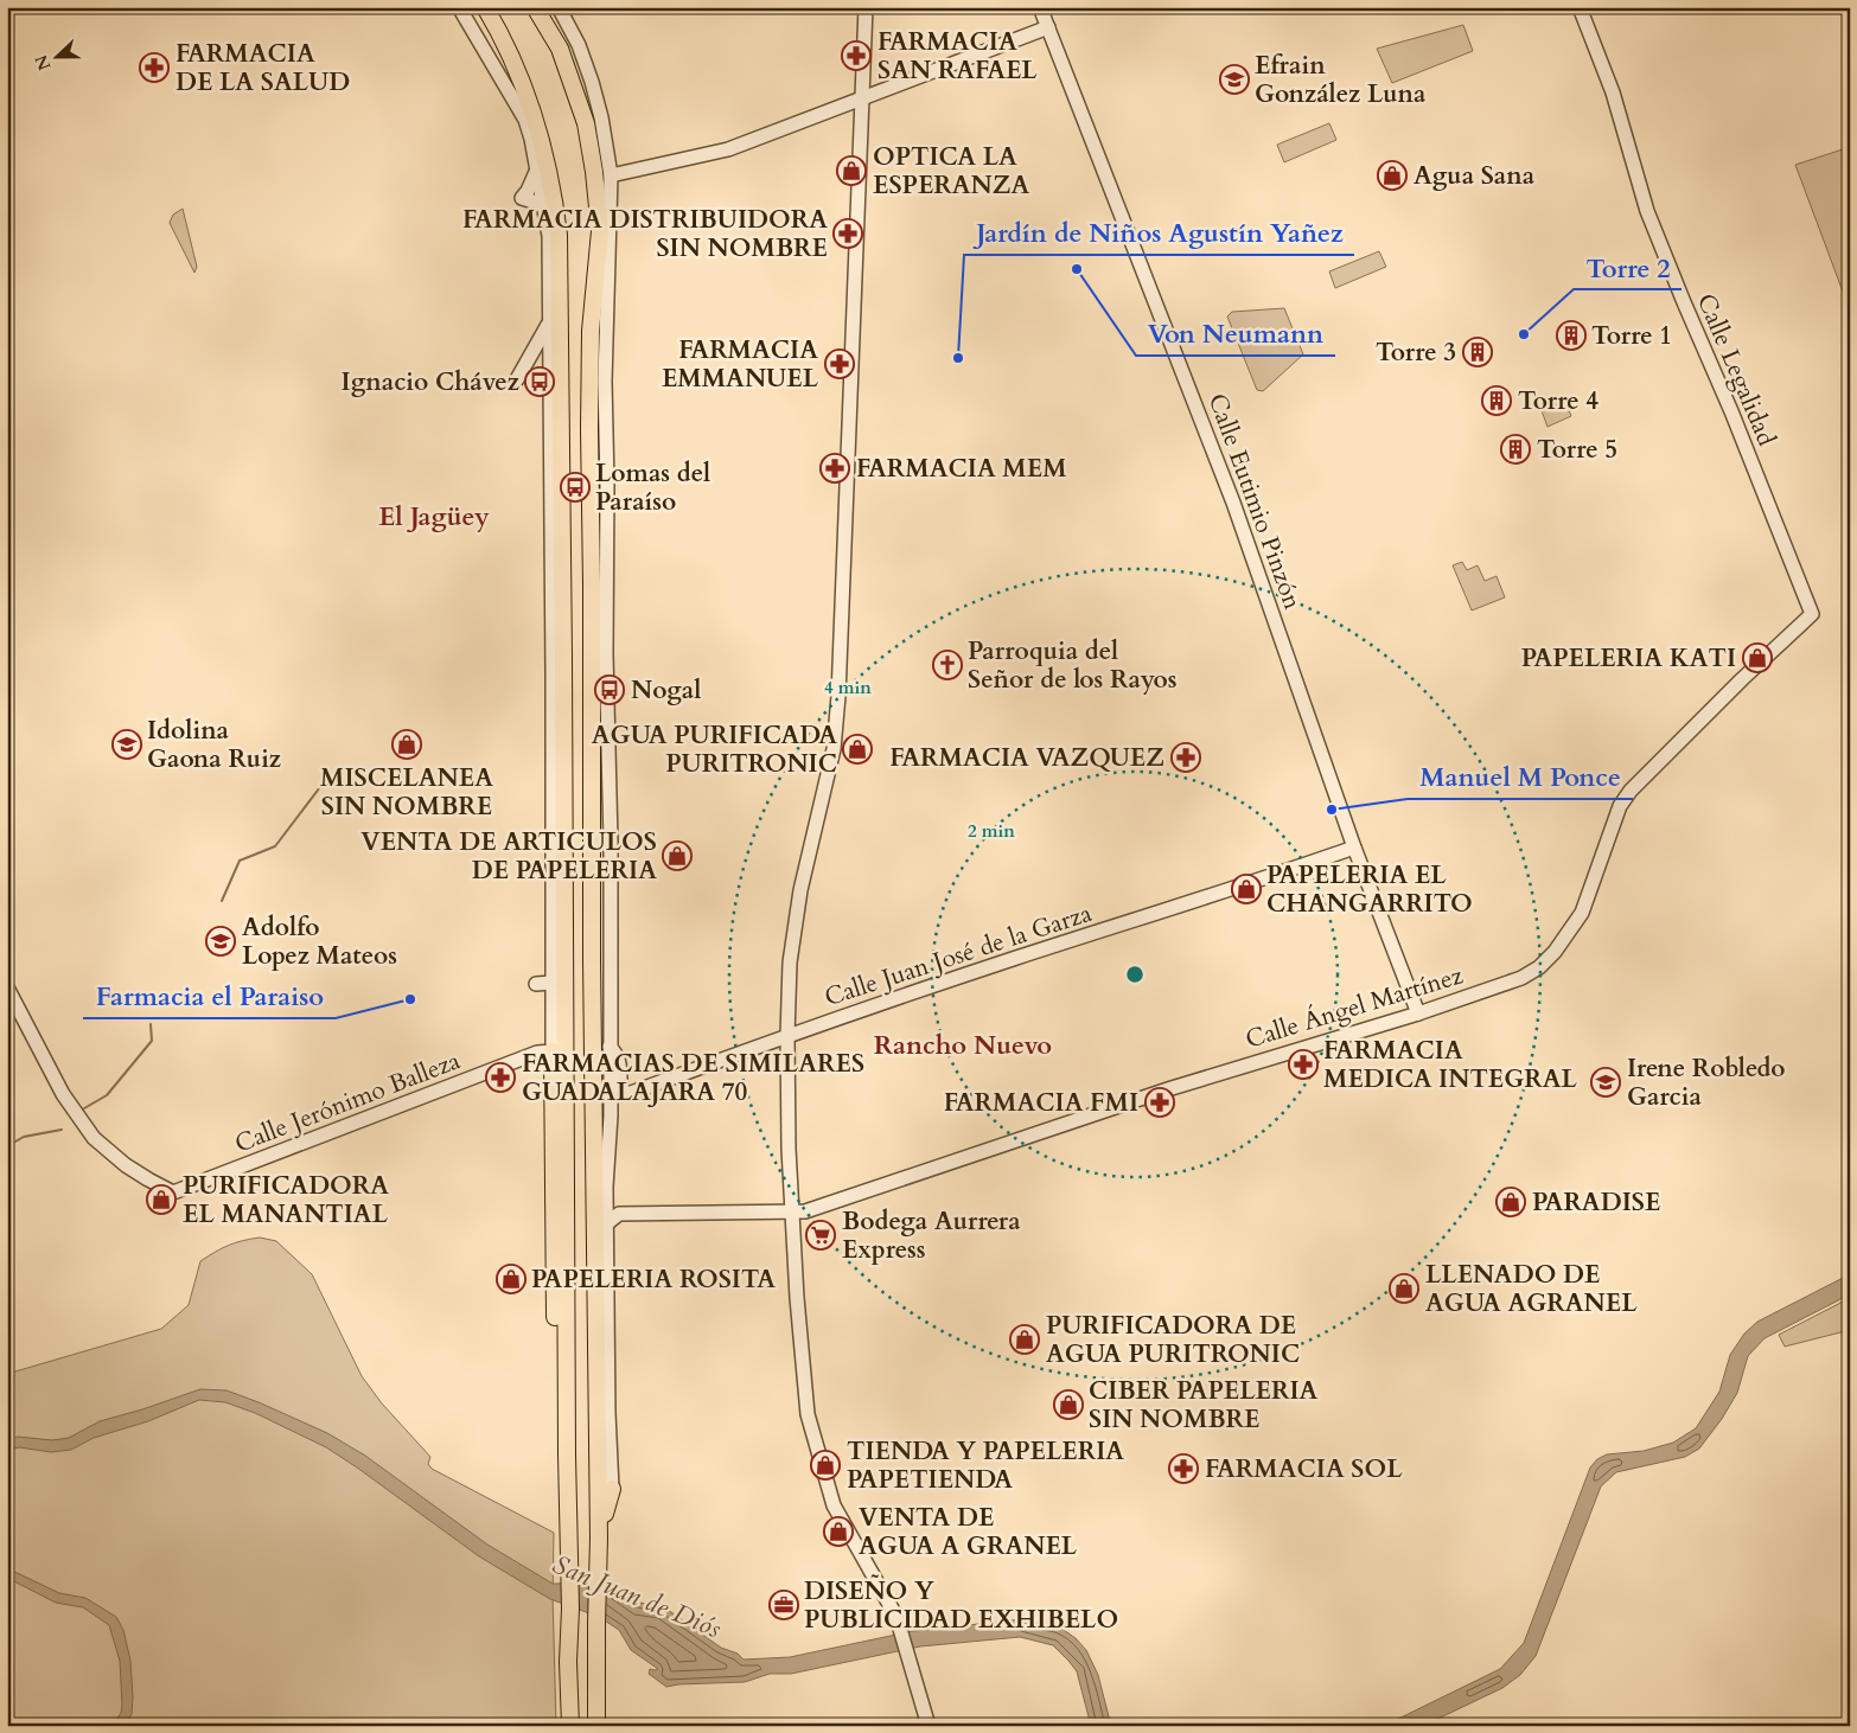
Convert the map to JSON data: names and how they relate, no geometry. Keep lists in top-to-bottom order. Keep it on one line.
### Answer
{"streets":{"street":["Calle Legalidad","Calle Eutimio Pinzón","Calle Juan José de la Garza","Calle Ángel Martínez","Calle Jerónimo Balleza"]},"crossings":[["Calle Legalidad","Calle Ángel Martínez"],["Calle Eutimio Pinzón","Calle Juan José de la Garza"],["Calle Eutimio Pinzón","Calle Ángel Martínez"]],"districts":["El Jagüey","Rancho Nuevo"],"water":["San Juan de Diós"],"places":{"pharmacy":["FARMACIA SAN RAFAEL","FARMACIA DE LA SALUD","FARMACIA DISTRIBUIDORA SIN NOMBRE","FARMACIA EMMANUEL","FARMACIA MEM","FARMACIA VAZQUEZ","FARMACIA MEDICA INTEGRAL","FARMACIAS DE SIMILARES GUADALAJARA 70","FARMACIA FMI","FARMACIA SOL"],"school or university":["Efrain González Luna","Idolina Gaona Ruiz","Adolfo Lopez Mateos","Irene Robledo Garcia"],"shop":["OPTICA LA ESPERANZA","Agua Sana","PAPELERIA KATI","MISCELANEA SIN NOMBRE","AGUA PURIFICADA PURITRONIC","VENTA DE ARTICULOS DE PAPELERIA","PAPELERIA EL CHANGARRITO","PURIFICADORA EL MANANTIAL","PARADISE","PAPELERIA ROSITA","LLENADO DE AGUA AGRANEL","PURIFICADORA DE AGUA PURITRONIC","CIBER PAPELERIA SIN NOMBRE","TIENDA Y PAPELERIA PAPETIENDA","VENTA DE AGUA A GRANEL"],"other":["Von Neumann","Torre 2","Jardín de Niños Agustín Yañez","Manuel M Ponce","Farmacia el Paraiso"],"building":["Torre 1","Torre 3","Torre 4","Torre 5"],"bus stop":["Ignacio Chávez","Lomas del Paraíso","Nogal"],"church":["Parroquia del Señor de los Rayos"],"supermarket":["Bodega Aurrera Express"],"office":["DISEÑO Y PUBLICIDAD EXHIBELO"]},"north":"left","rings":["4 min","2 min"]}
